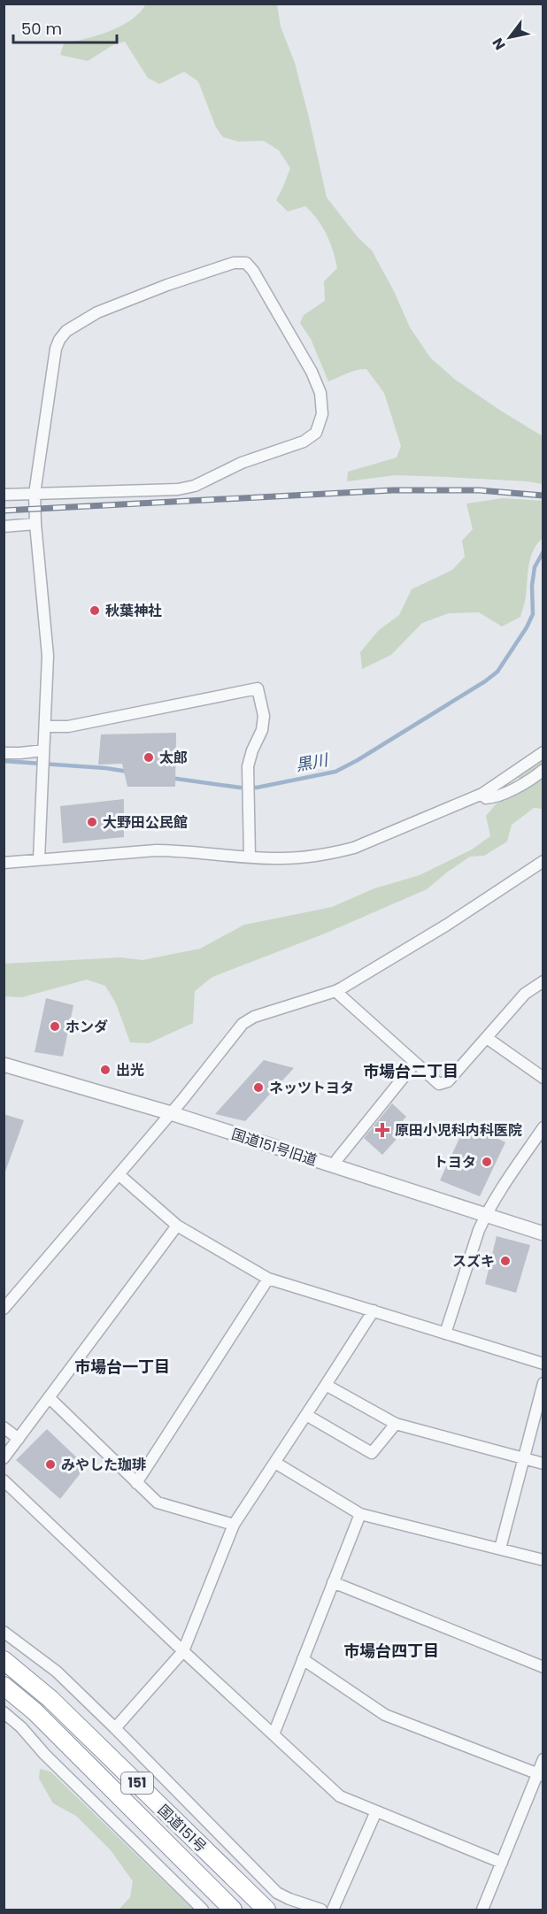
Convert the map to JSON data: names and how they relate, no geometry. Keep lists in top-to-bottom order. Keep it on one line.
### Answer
{"streets":{"highway":["151","国道151号"],"street":["国道151号旧道"]},"districts":["市場台二丁目","市場台一丁目","市場台四丁目"],"water":["黒川"],"places":{"other":["秋葉神社","太郎","大野田公民館","ホンダ","出光","ネッツトヨタ","トヨタ","スズキ","みやした珈琲"],"health":["原田小児科内科医院"]},"scale_bar":"50 m","north":"bottom left"}
